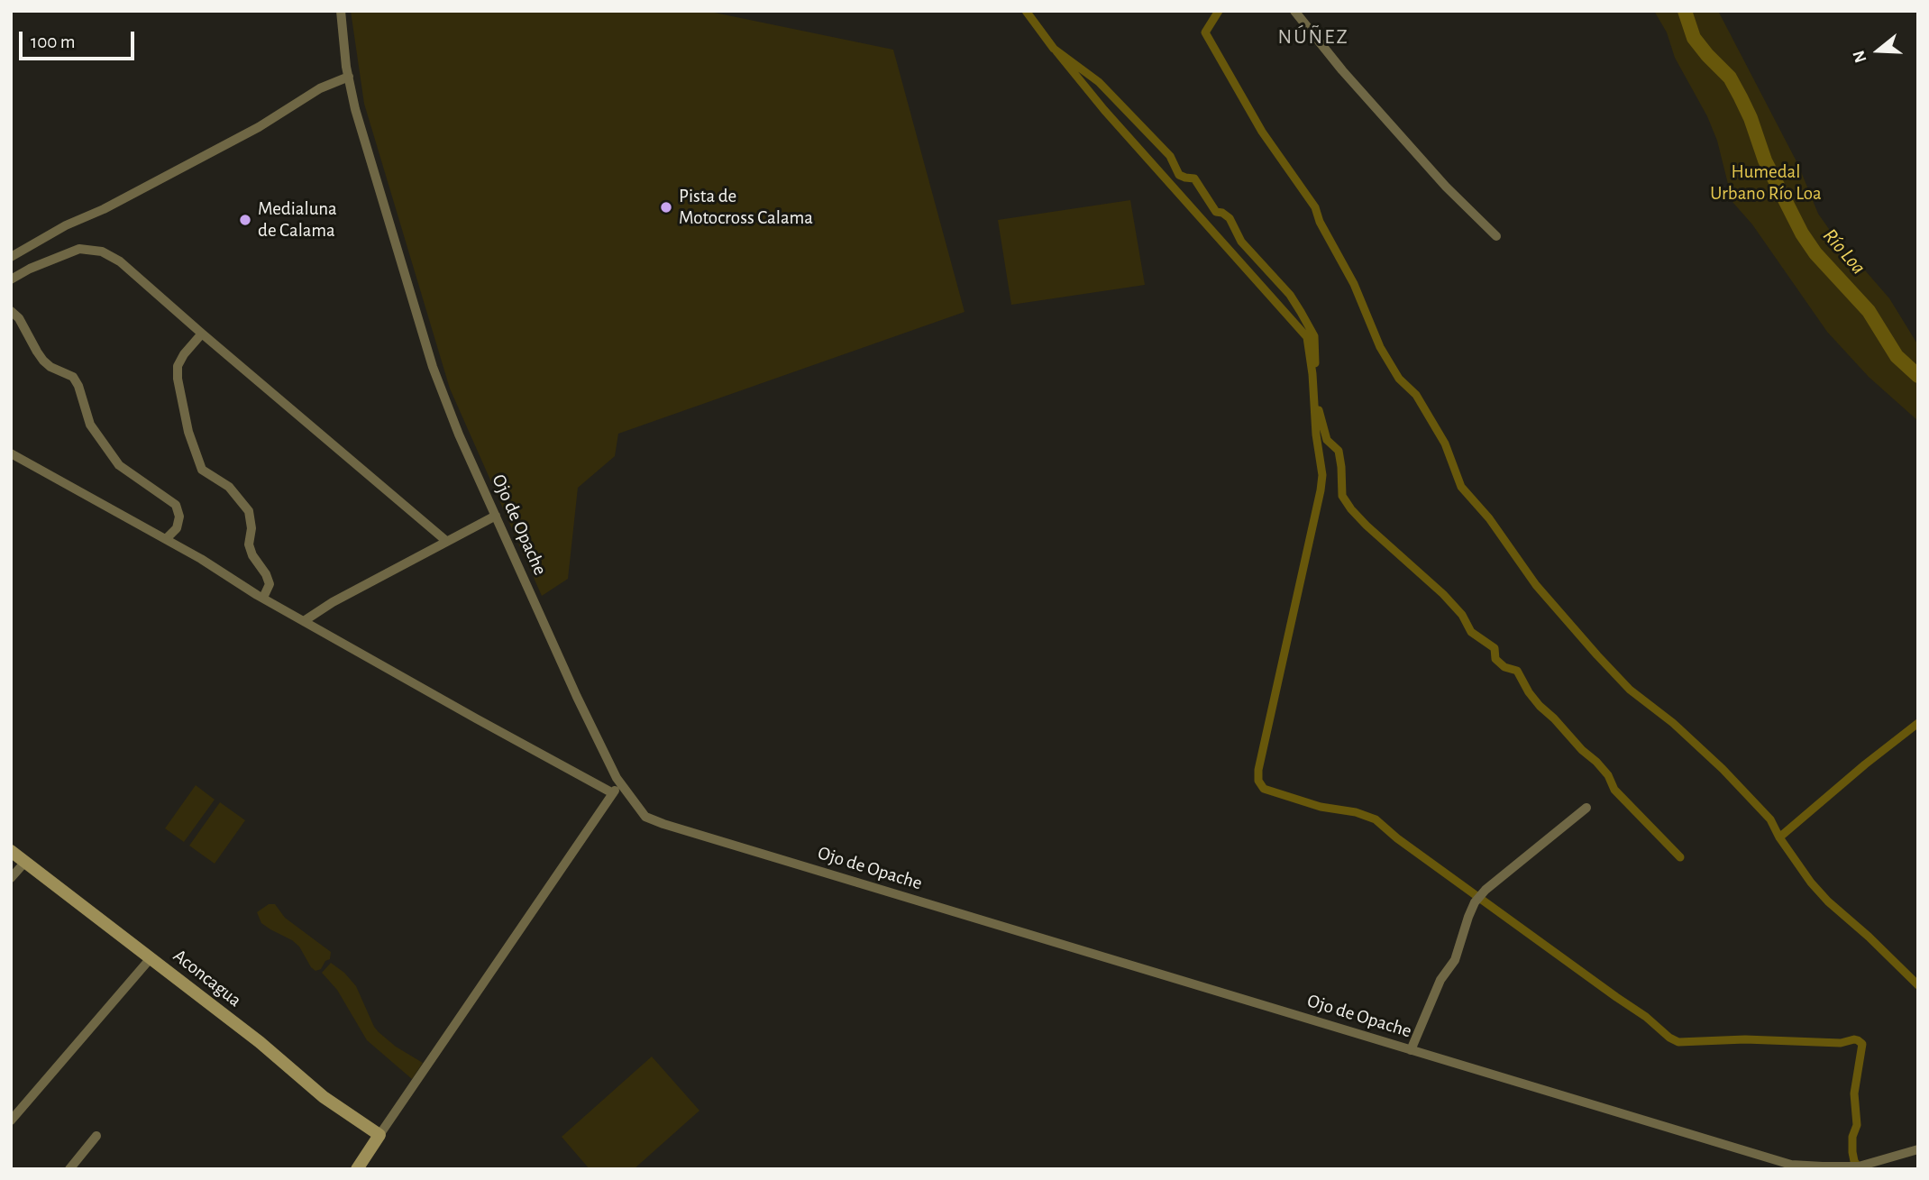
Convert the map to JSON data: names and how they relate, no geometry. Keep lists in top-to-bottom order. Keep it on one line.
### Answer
{"streets":{"street":["Ojo de Opache","Aconcagua"]},"districts":["NÚÑEZ"],"water":["Río Loa"],"parks":["Humedal Urbano Río Loa"],"places":["Pista de Motocross Calama","Medialuna de Calama"],"scale_bar":"100 m","north":"left"}
